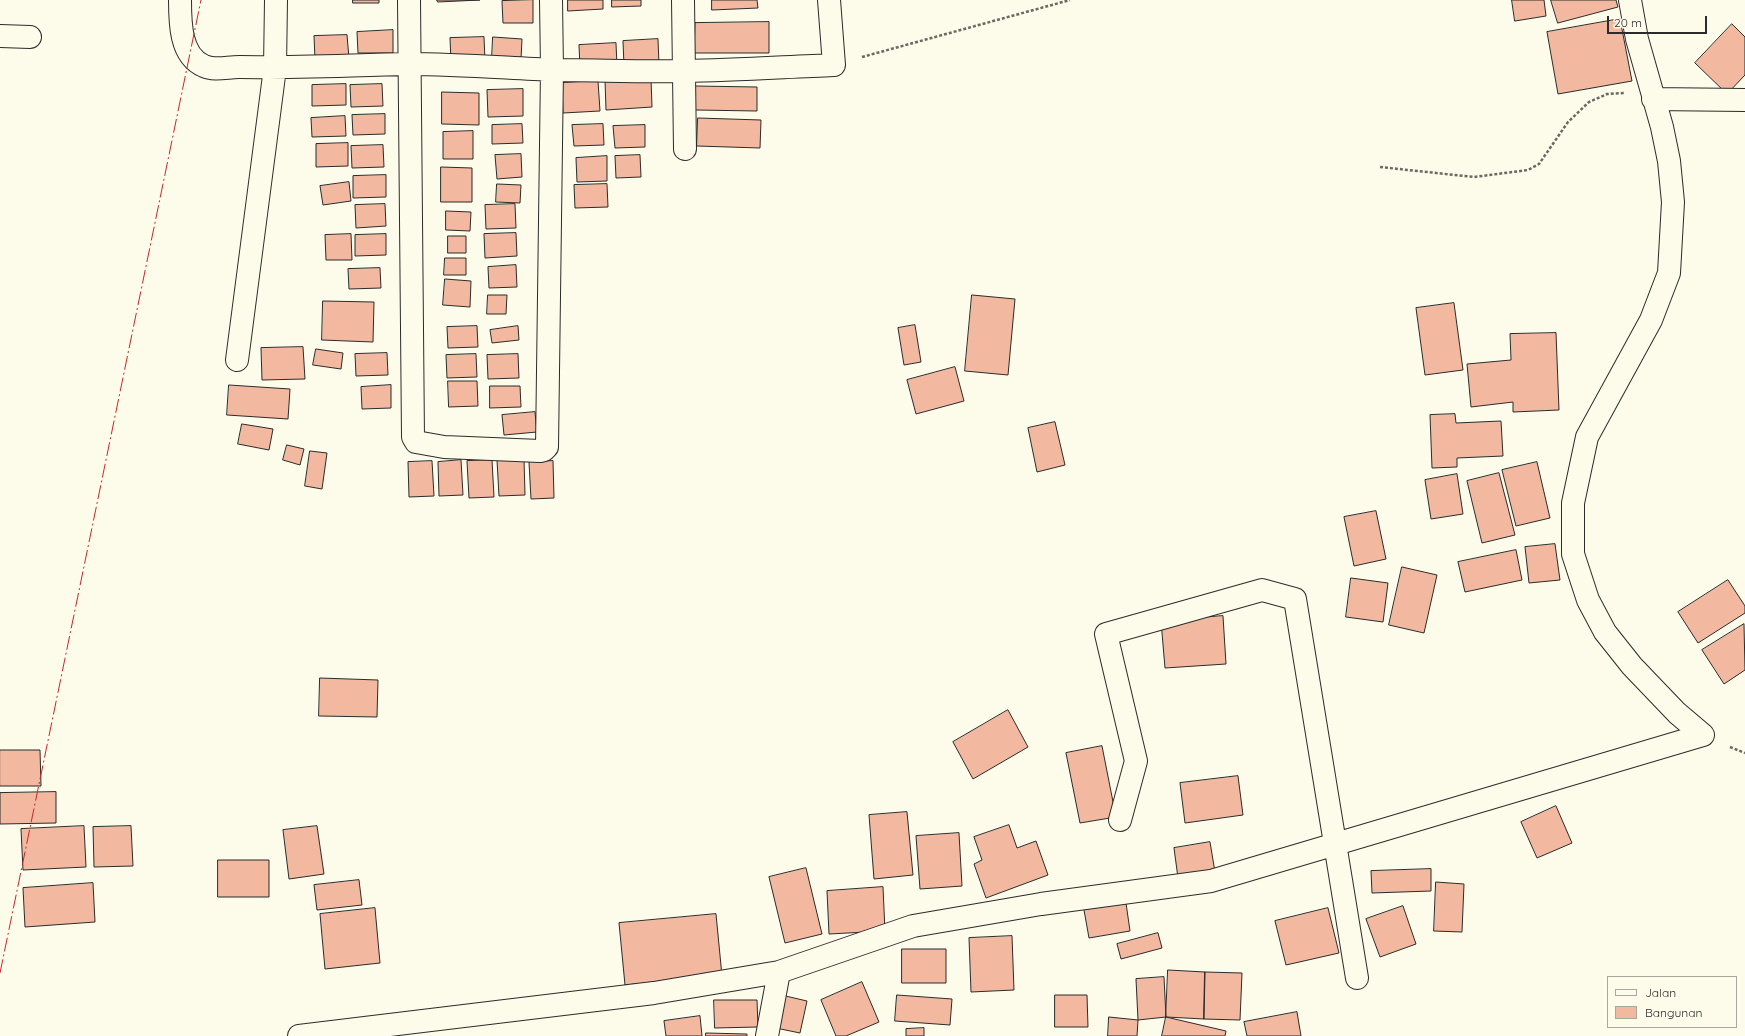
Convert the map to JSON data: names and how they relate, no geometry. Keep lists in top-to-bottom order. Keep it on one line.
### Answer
{"legend":["Jalan","Bangunan"],"scale_bar":"20 m"}
